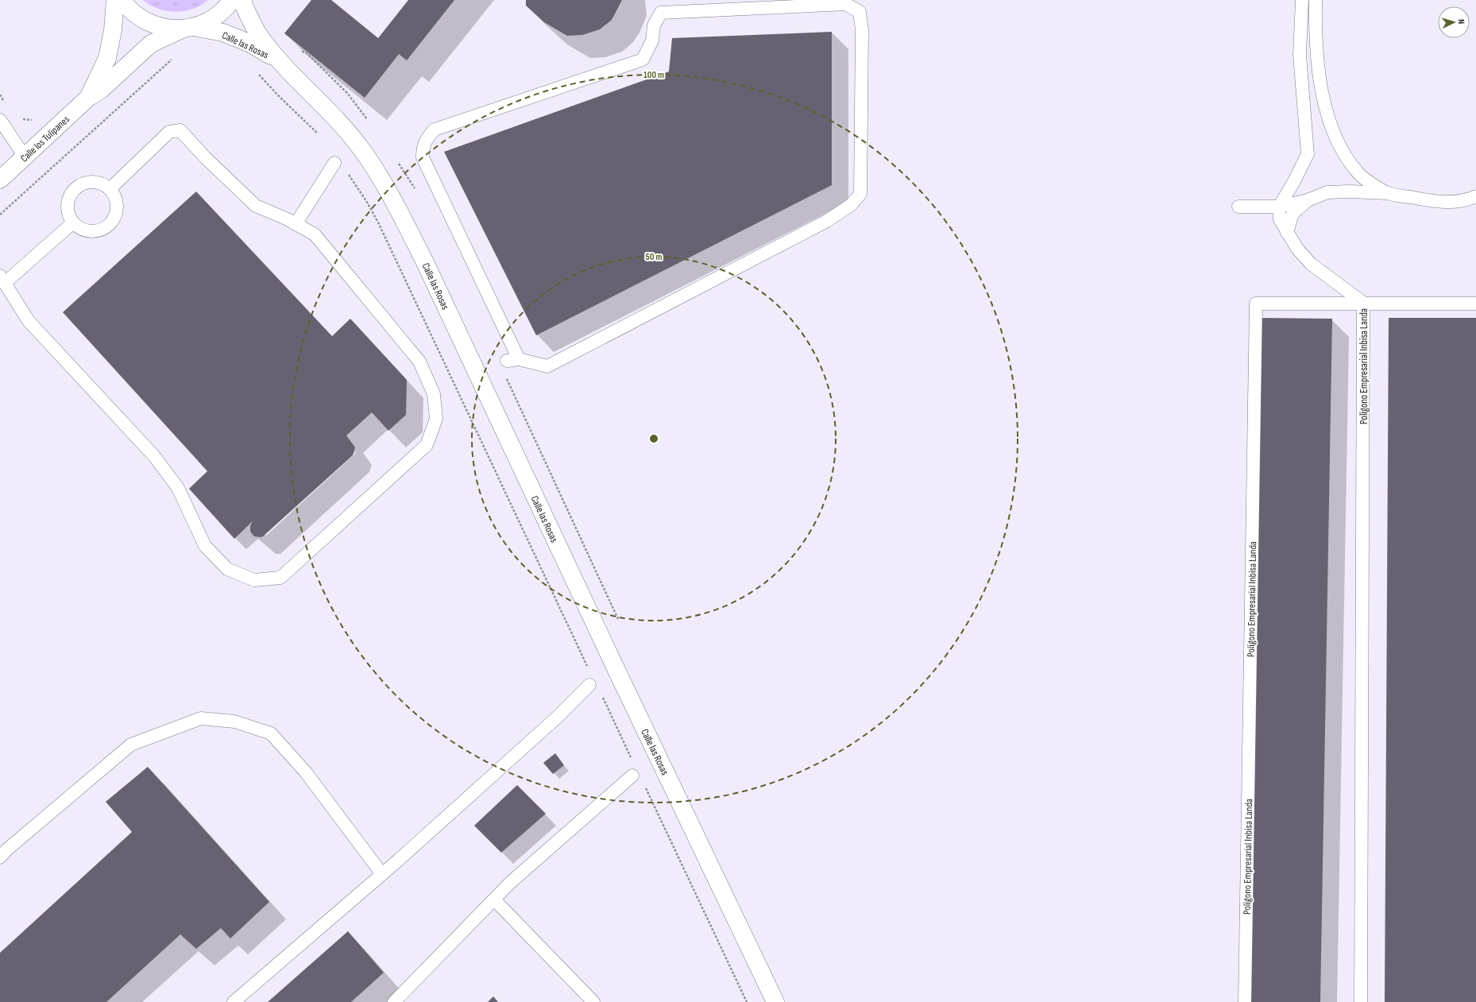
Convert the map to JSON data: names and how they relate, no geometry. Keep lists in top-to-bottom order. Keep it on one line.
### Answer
{"streets":{"street":["Calle las Rosas","Calle los Tulipanes"],"lane":["Polígono Empresarial Inbisa Landa"]},"crossings":[["Calle las Rosas","Calle los Tulipanes"]],"north":"right","rings":["100 m","50 m"]}
